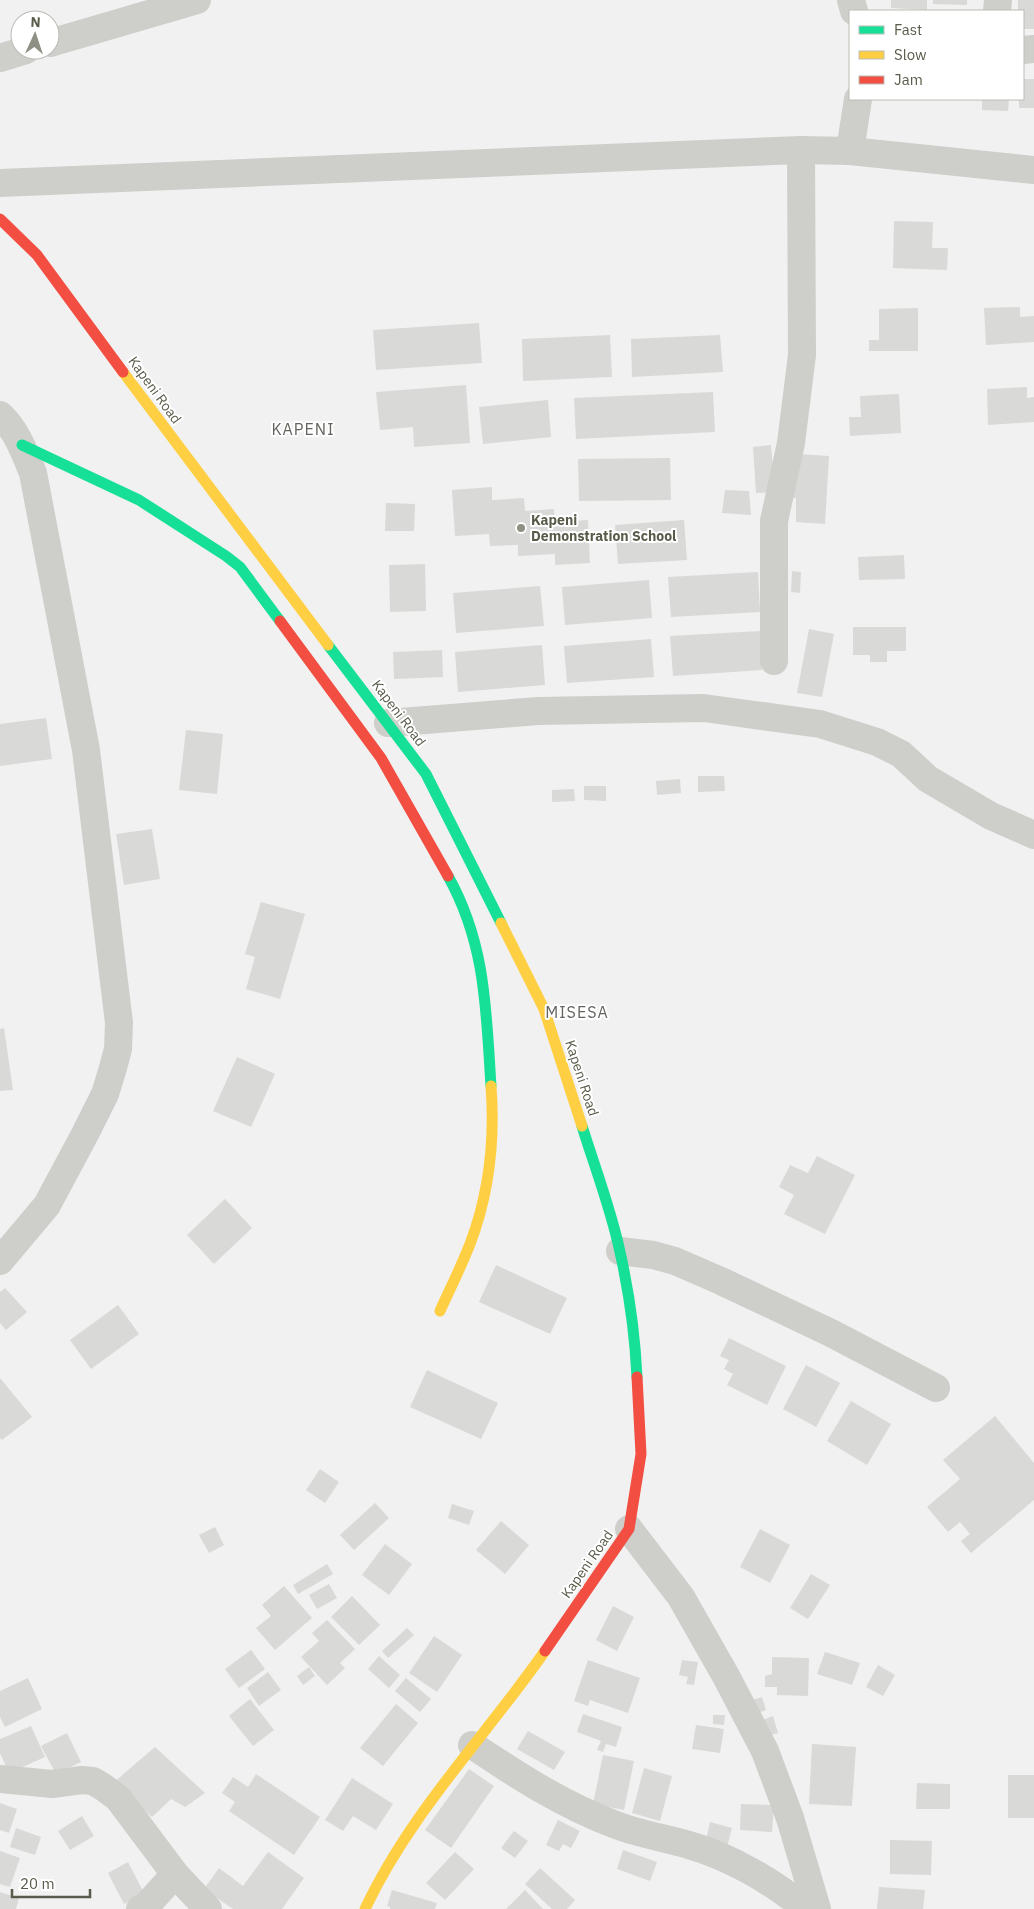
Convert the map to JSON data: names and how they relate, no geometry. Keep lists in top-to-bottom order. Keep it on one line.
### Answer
{"streets":{"main road":["Kapeni Road"]},"districts":["KAPENI","MISESA"],"places":["Kapeni Demonstration School"],"legend":["Fast","Slow","Jam"],"scale_bar":"20 m","north":"top"}
